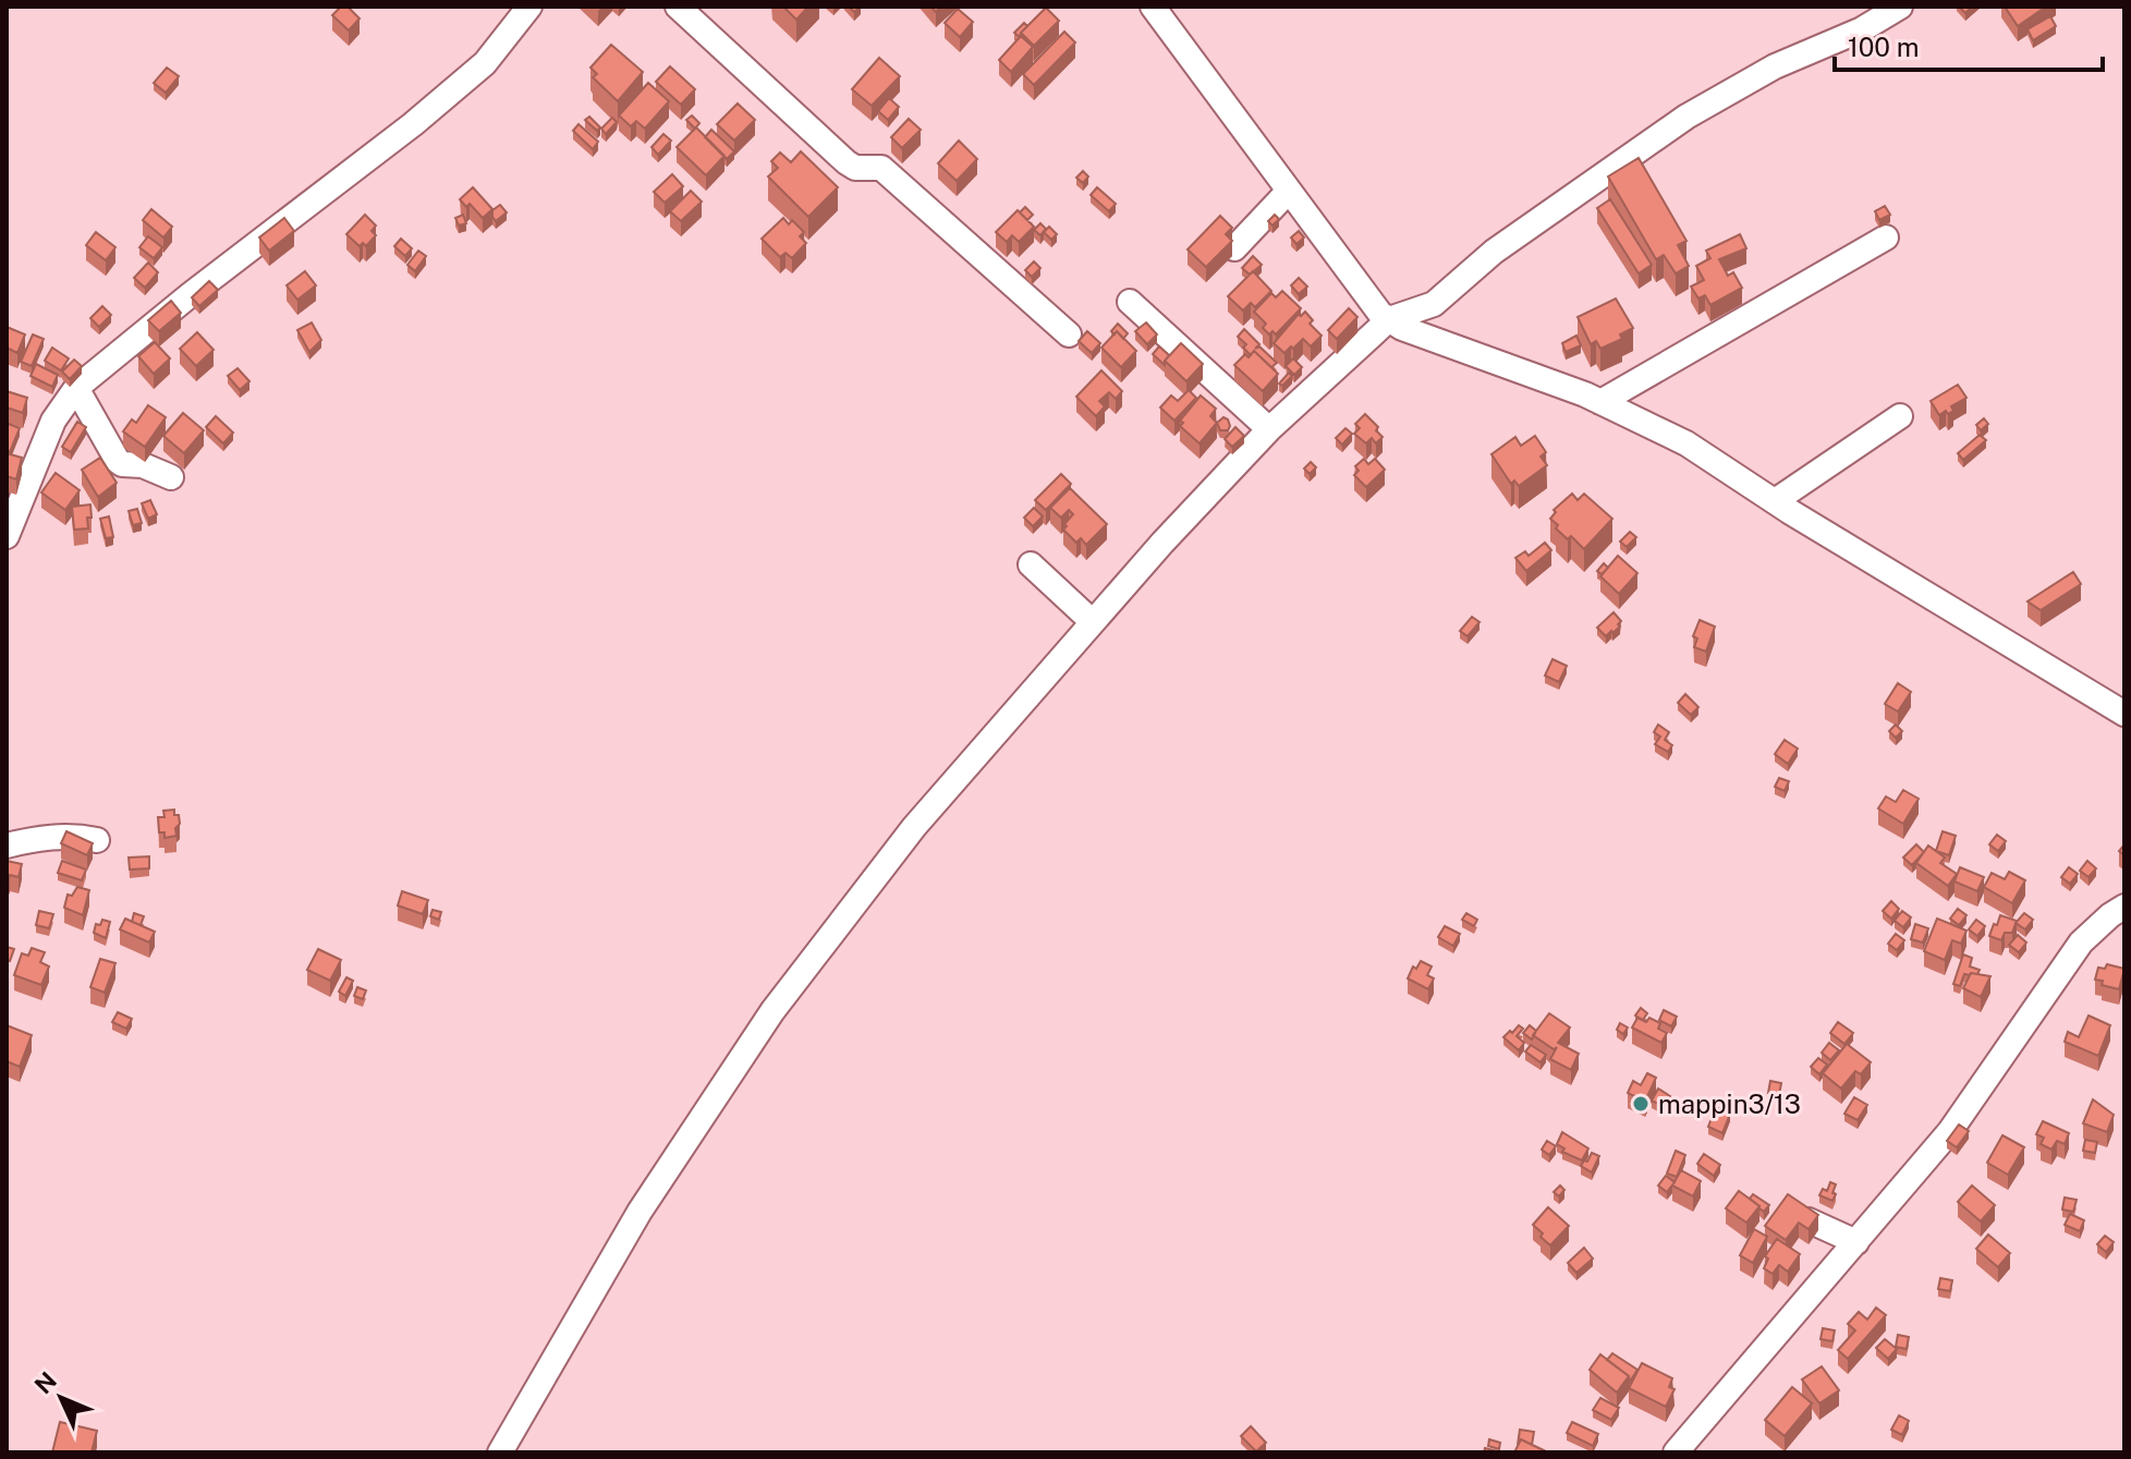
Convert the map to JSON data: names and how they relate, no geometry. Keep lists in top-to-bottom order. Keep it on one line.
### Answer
{"places":["mappin3/13"],"scale_bar":"100 m","north":"top left"}
